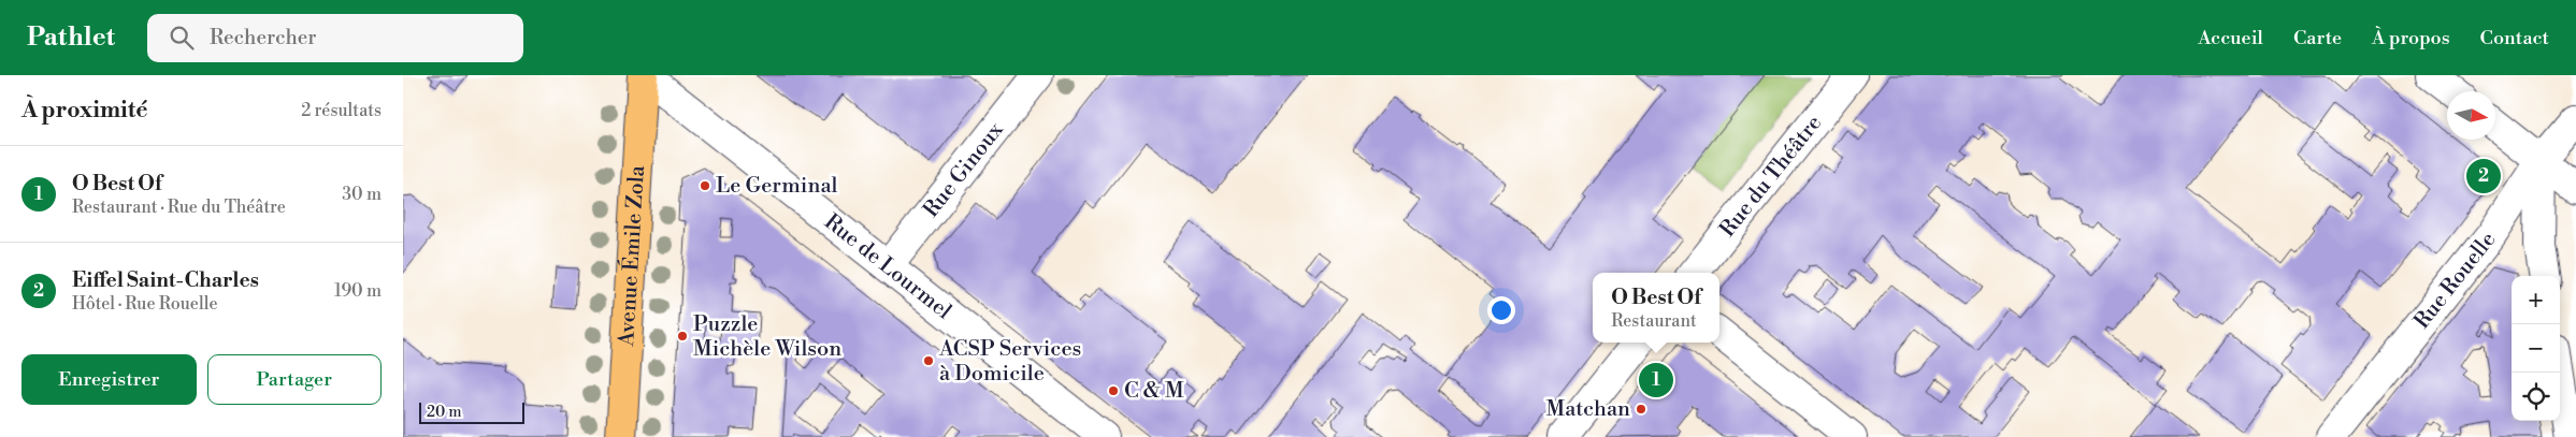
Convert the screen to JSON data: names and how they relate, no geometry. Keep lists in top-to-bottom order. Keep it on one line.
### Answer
{"streets":{"main road":["Avenue Émile Zola"],"street":["Rue Ginoux","Rue du Théâtre","Rue de Lourmel","Rue Rouelle"]},"crossings":[["Rue Ginoux","Rue de Lourmel"],["Avenue Émile Zola","Rue de Lourmel"]],"places":["Le Germinal","Puzzle Michèle Wilson","ACSP Services à Domicile","C & M","Matchan"],"scale_bar":"20 m","north":"right","page":{"header":"Pathlet","search":"Rechercher","nav":["Accueil","Carte","À propos","Contact"],"heading":["À proximité","2 résultats"],"list":[{"mark":"1","name":"O Best Of","note":"Restaurant · Rue du Théâtre","value":"30 m"},{"mark":"2","name":"Eiffel Saint-Charles","note":"Hôtel · Rue Rouelle","value":"190 m"}],"pins":["2","1"],"popup":["O Best Of","Restaurant"],"map_buttons":["+","−"],"buttons":["Enregistrer","Partager"],"scale":"20 m"}}
